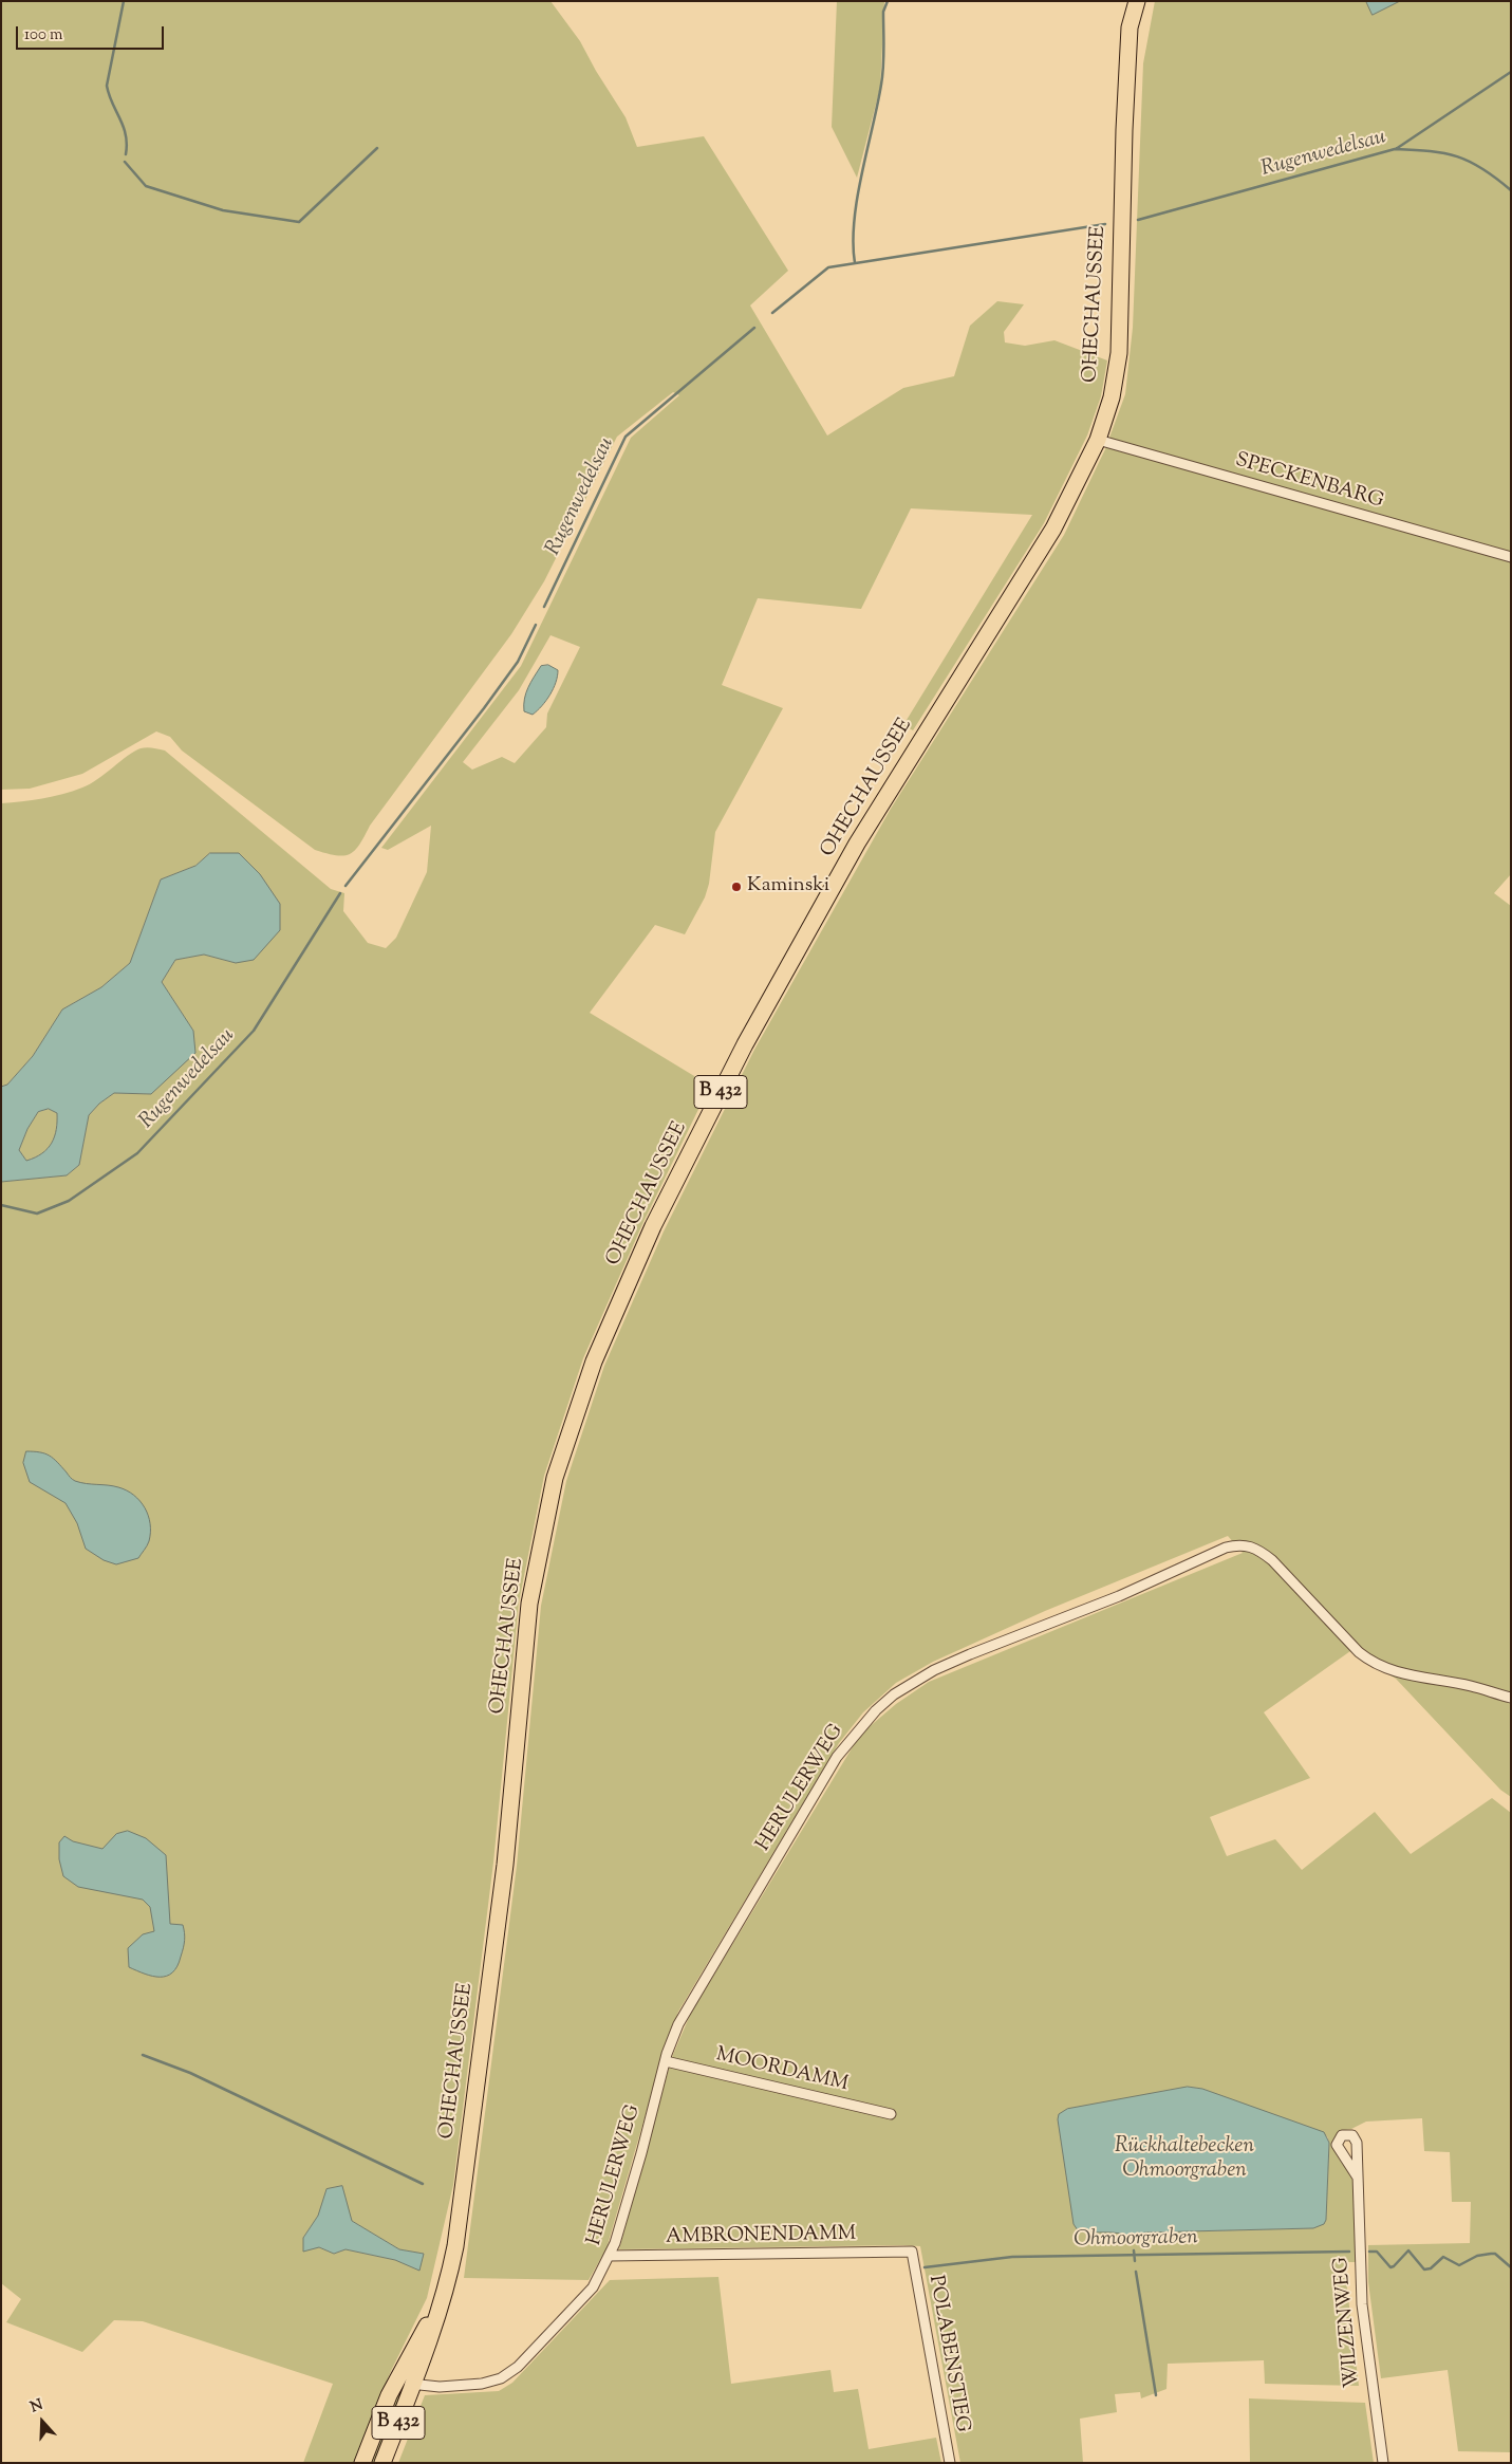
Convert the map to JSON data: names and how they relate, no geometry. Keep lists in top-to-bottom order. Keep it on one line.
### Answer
{"streets":{"main road":["OHECHAUSSEE","B 432"],"street":["SPECKENBARG","HERULERWEG","MOORDAMM","AMBRONENDAMM","WILZENWEG","POLABENSTIEG"]},"crossings":[["OHECHAUSSEE","SPECKENBARG"],["OHECHAUSSEE","B 432"],["B 432","HERULERWEG"],["HERULERWEG","MOORDAMM"],["HERULERWEG","AMBRONENDAMM"],["AMBRONENDAMM","POLABENSTIEG"]],"water":["Rugenwedelsau","Rückhaltebecken Ohmoorgraben","Ohmoorgraben"],"places":["Kaminski"],"scale_bar":"100 m","north":"top"}
